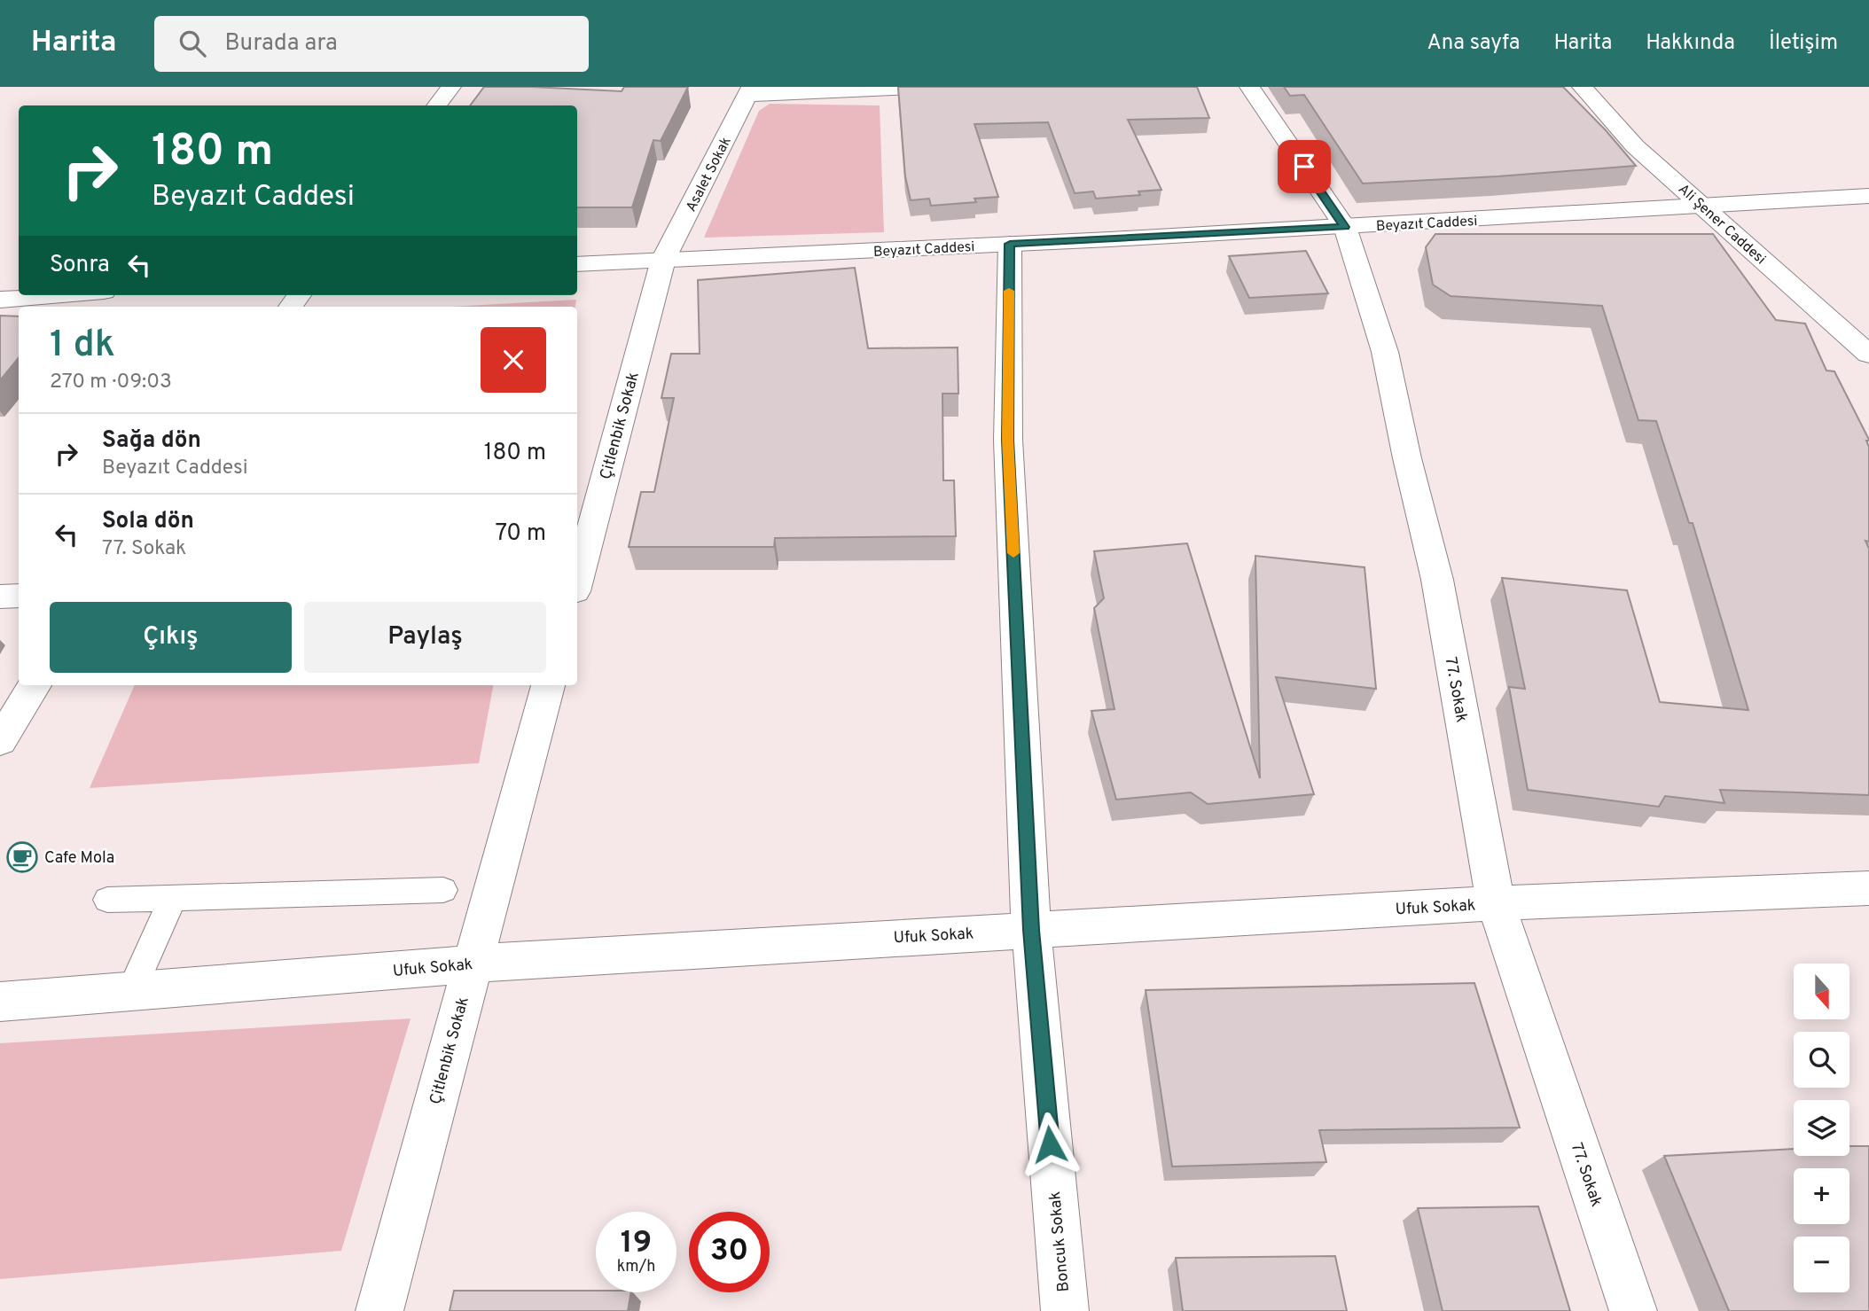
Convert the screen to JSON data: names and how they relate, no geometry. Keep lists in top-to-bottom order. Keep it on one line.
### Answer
{"streets":{"street":["Asalet Sokak","Beyazıt Caddesi","Ali Şener Caddesi","Çitlenbik Sokak","77. Sokak","Ufuk Sokak","Boncuk Sokak"]},"crossings":[["Asalet Sokak","Beyazıt Caddesi"],["Asalet Sokak","Çitlenbik Sokak"],["Beyazıt Caddesi","Ali Şener Caddesi"],["Beyazıt Caddesi","Çitlenbik Sokak"],["Beyazıt Caddesi","77. Sokak"],["Beyazıt Caddesi","Boncuk Sokak"],["Çitlenbik Sokak","Ufuk Sokak"],["77. Sokak","Ufuk Sokak"],["Ufuk Sokak","Boncuk Sokak"]],"places":{"cafe":["Cafe Mola"]},"north":"bottom","page":{"header":"Harita","search":"Burada ara","nav":["Ana sayfa","Harita","Hakkında","İletişim"],"turn":["180 m","Beyazıt Caddesi"],"then":"Sonra","heading":["1 dk","270 m · 09:03"],"list":[{"name":"Sağa dön","note":"Beyazıt Caddesi","value":"180 m"},{"name":"Sola dön","note":"77. Sokak","value":"70 m"}],"buttons":["Çıkış","Paylaş"],"map_buttons":["+","−"],"speed":"19 km/h","limit":"30"}}
